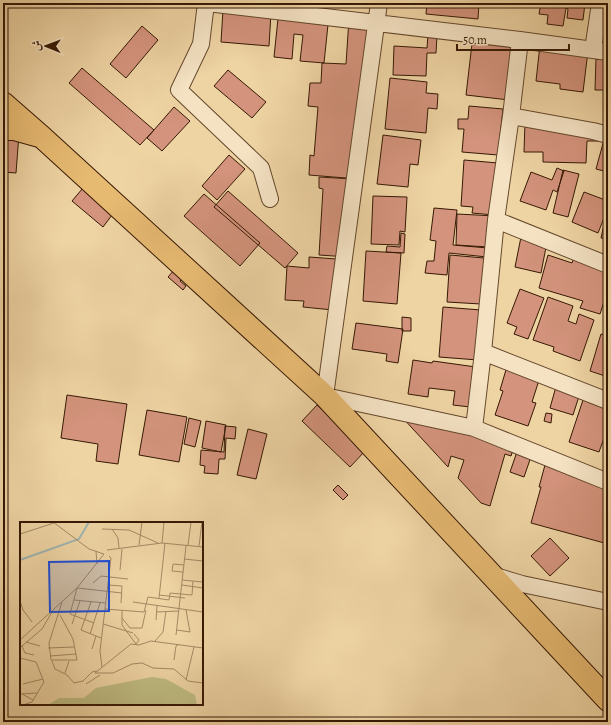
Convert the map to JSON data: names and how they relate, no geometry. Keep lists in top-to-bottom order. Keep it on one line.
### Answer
{"scale_bar":"50 m","north":"left"}
